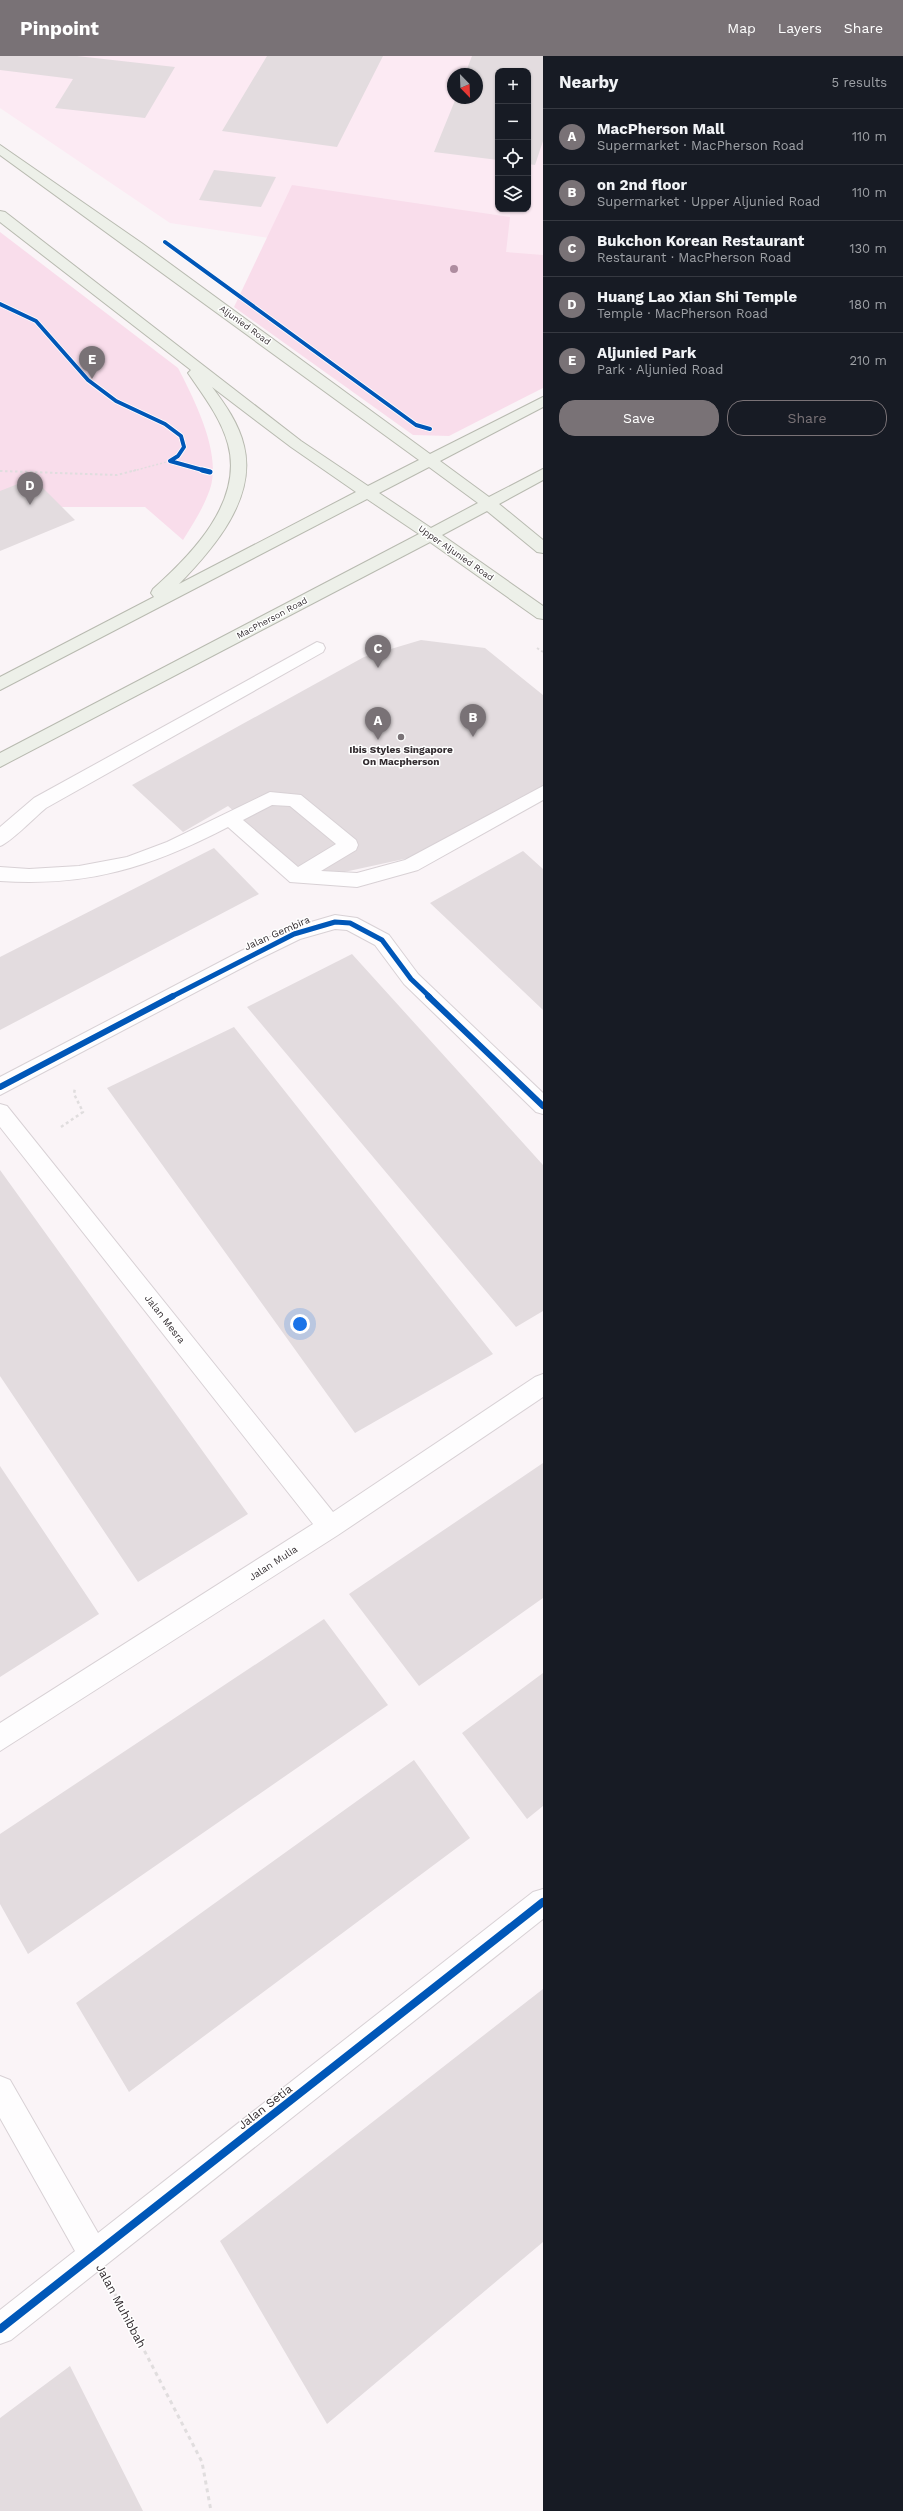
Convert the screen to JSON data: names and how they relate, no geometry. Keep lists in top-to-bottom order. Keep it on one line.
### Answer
{"streets":{"main road":["Aljunied Road","Upper Aljunied Road","MacPherson Road"],"street":["Jalan Gembira","Jalan Mesra","Jalan Mulia","Jalan Setia","Jalan Muhibbah"]},"crossings":[["Aljunied Road","MacPherson Road"],["Upper Aljunied Road","MacPherson Road"],["Jalan Mesra","Jalan Mulia"],["Jalan Setia","Jalan Muhibbah"]],"places":["Ibis Styles Singapore On Macpherson"],"north":"bottom right","page":{"header":"Pinpoint","nav":["Map","Layers","Share"],"heading":["Nearby","5 results"],"map_buttons":["+","−"],"list":[{"mark":"A","name":"MacPherson Mall","note":"Supermarket · MacPherson Road","value":"110 m"},{"mark":"B","name":"on 2nd floor","note":"Supermarket · Upper Aljunied Road","value":"110 m"},{"mark":"C","name":"Bukchon Korean Restaurant","note":"Restaurant · MacPherson Road","value":"130 m"},{"mark":"D","name":"Huang Lao Xian Shi Temple","note":"Temple · MacPherson Road","value":"180 m"},{"mark":"E","name":"Aljunied Park","note":"Park · Aljunied Road","value":"210 m"}],"pins":["E","D","C","B","A"],"buttons":["Save","Share"]}}
